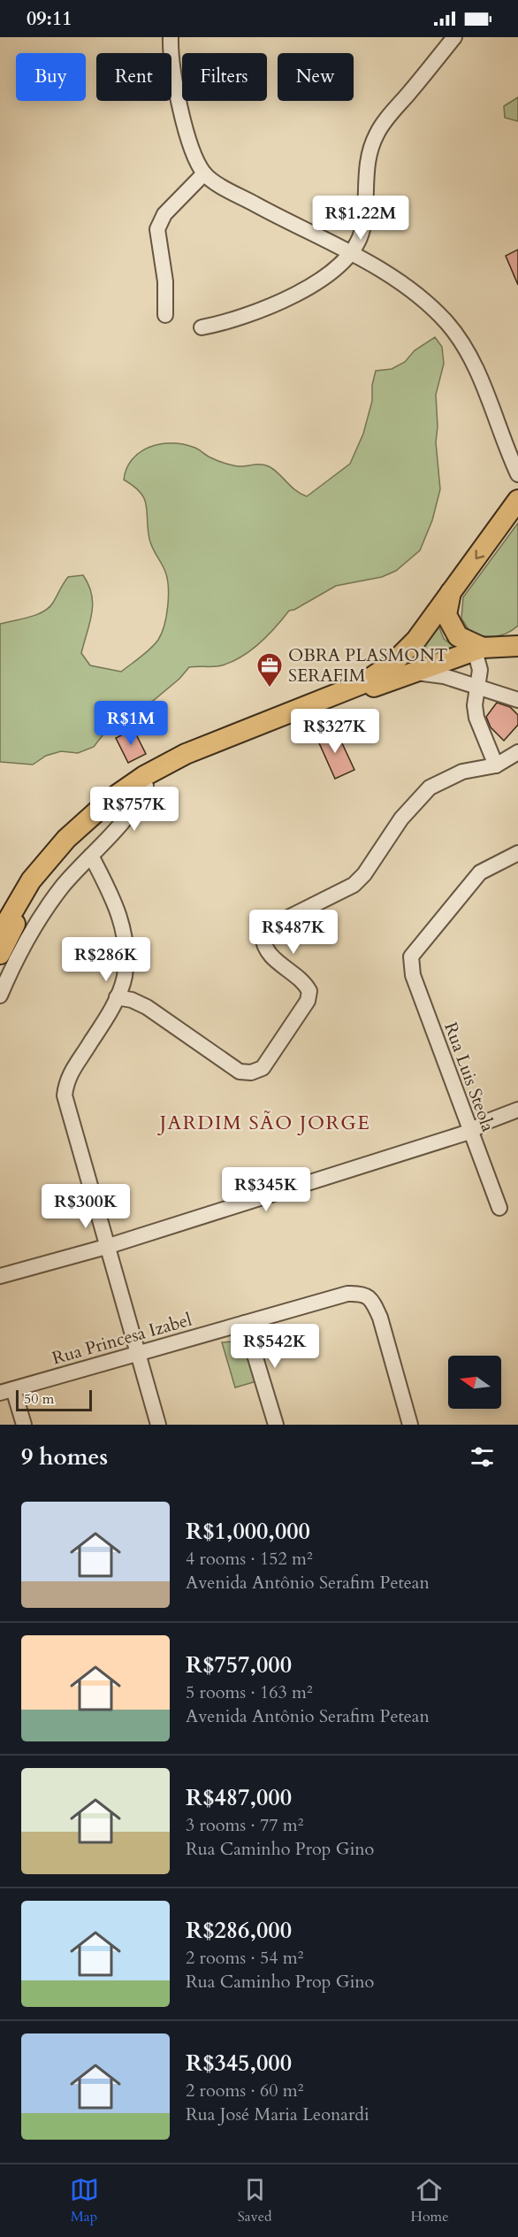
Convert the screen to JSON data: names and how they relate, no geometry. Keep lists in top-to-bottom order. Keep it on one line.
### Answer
{"streets":{"street":["Rua Luis Steola","Rua Princesa Izabel"]},"districts":["JARDIM SÃO JORGE"],"places":{"office":["OBRA PLASMONT SERAFIM"]},"scale_bar":"50 m","north":"left","page":{"status":"09:11","chip":["Buy","Rent","Filters","New"],"price":["R$1.22M","R$1M","R$327K","R$757K","R$487K","R$286K","R$345K","R$300K","R$542K"],"scale":"50 m","heading":"9 homes","list":[{"name":"R$1,000,000","note":"4 rooms · 152 m² · Avenida Antônio Serafim Petean"},{"name":"R$757,000","note":"5 rooms · 163 m² · Avenida Antônio Serafim Petean"},{"name":"R$487,000","note":"3 rooms · 77 m² · Rua Caminho Prop Gino"},{"name":"R$286,000","note":"2 rooms · 54 m² · Rua Caminho Prop Gino"},{"name":"R$345,000","note":"2 rooms · 60 m² · Rua José Maria Leonardi"}],"tabs":["Map","Saved","Home"]}}
